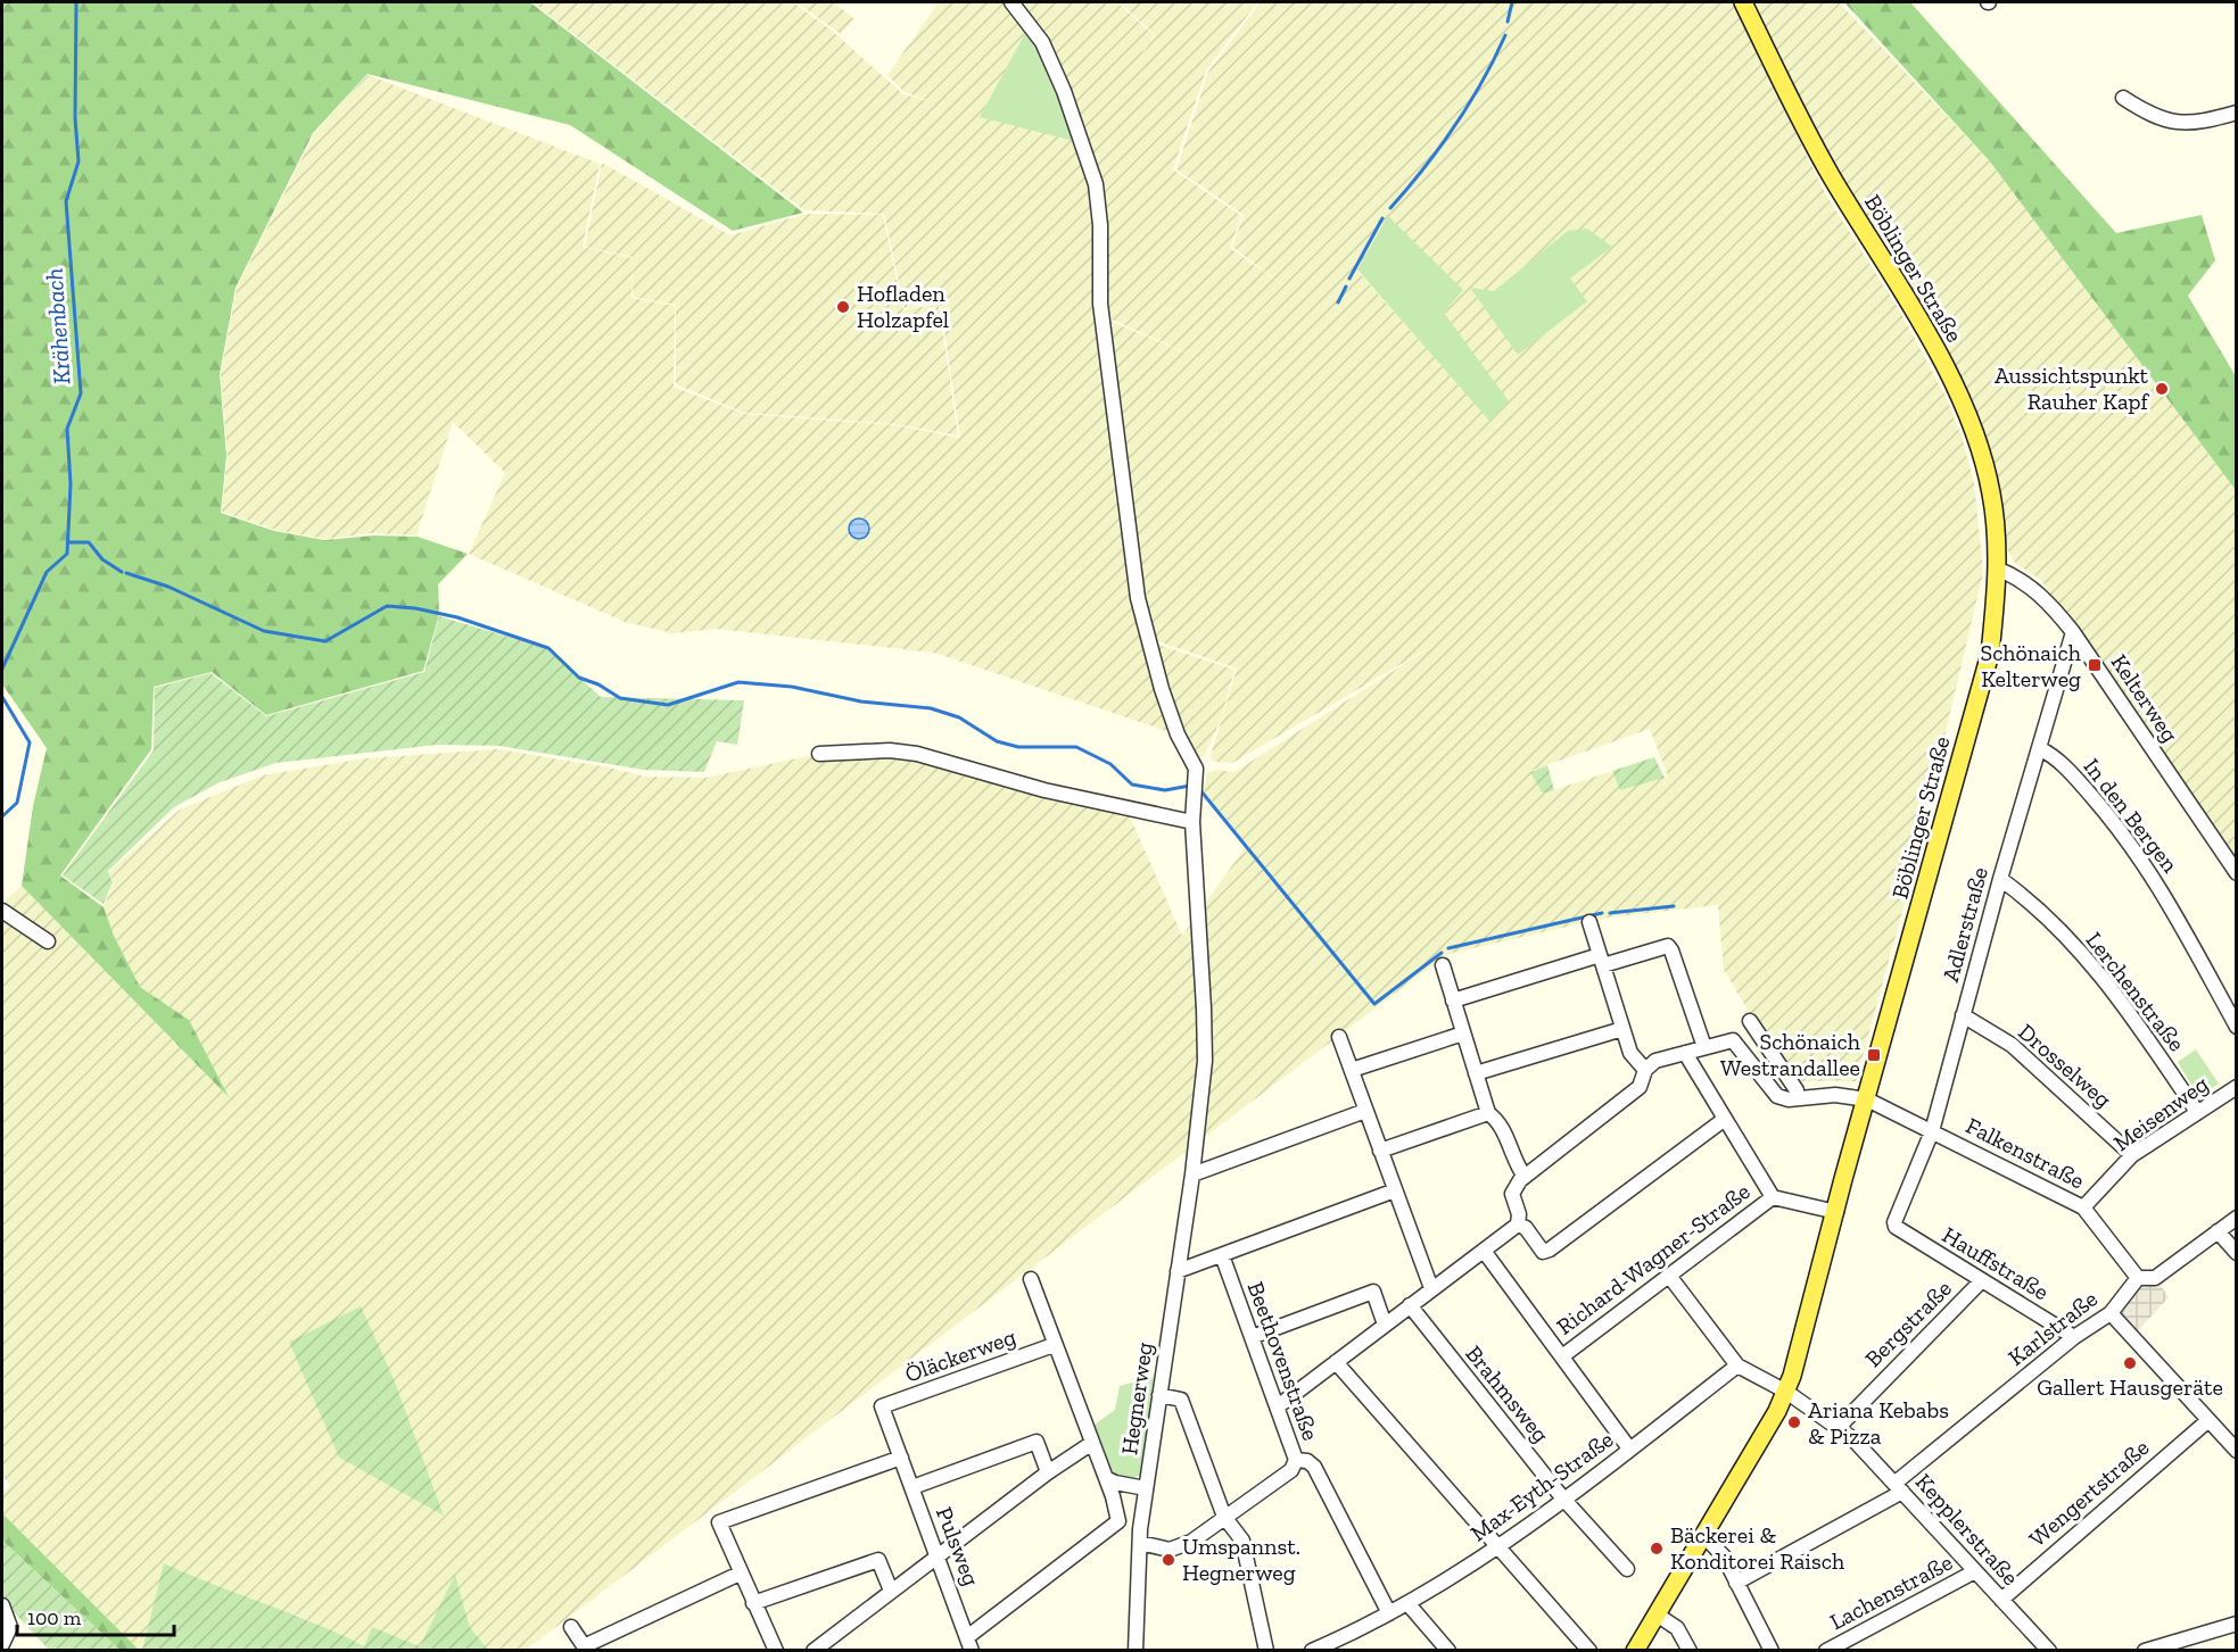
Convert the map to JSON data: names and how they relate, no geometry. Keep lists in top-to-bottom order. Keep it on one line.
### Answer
{"streets":{"main road":["Böblinger Straße"],"street":["Kelterweg","In den Bergen","Adlerstraße","Lerchenstraße","Drosselweg","Meisenweg","Falkenstraße","Richard-Wagner-Straße","Hauffstraße","Bergstraße","Karlstraße","Öläckerweg","Beethovenstraße","Brahmsweg","Hegnerweg","Max-Eyth-Straße","Wengertstraße","Kepplerstraße","Pulsweg","Lachenstraße"]},"crossings":[["Böblinger Straße","Kelterweg"],["Böblinger Straße","Falkenstraße"],["Böblinger Straße","Kepplerstraße"],["Kelterweg","Adlerstraße"],["In den Bergen","Adlerstraße"],["Adlerstraße","Lerchenstraße"],["Adlerstraße","Drosselweg"],["Adlerstraße","Falkenstraße"],["Adlerstraße","Hauffstraße"],["Lerchenstraße","Meisenweg"],["Drosselweg","Meisenweg"],["Meisenweg","Falkenstraße"],["Falkenstraße","Karlstraße"],["Hauffstraße","Bergstraße"],["Hauffstraße","Karlstraße"],["Bergstraße","Kepplerstraße"],["Karlstraße","Kepplerstraße"],["Öläckerweg","Pulsweg"],["Beethovenstraße","Hegnerweg"],["Brahmsweg","Max-Eyth-Straße"],["Wengertstraße","Kepplerstraße"],["Kepplerstraße","Lachenstraße"]],"water":["Krähenbach"],"places":{"other":["Hofladen Holzapfel","Aussichtspunkt Rauher Kapf","Gallert Hausgeräte","Ariana Kebabs & Pizza","Bäckerei & Konditorei Raisch","Umspannst. Hegnerweg"],"transit":["Schönaich Kelterweg","Schönaich Westrandallee"]},"scale_bar":"100 m"}
